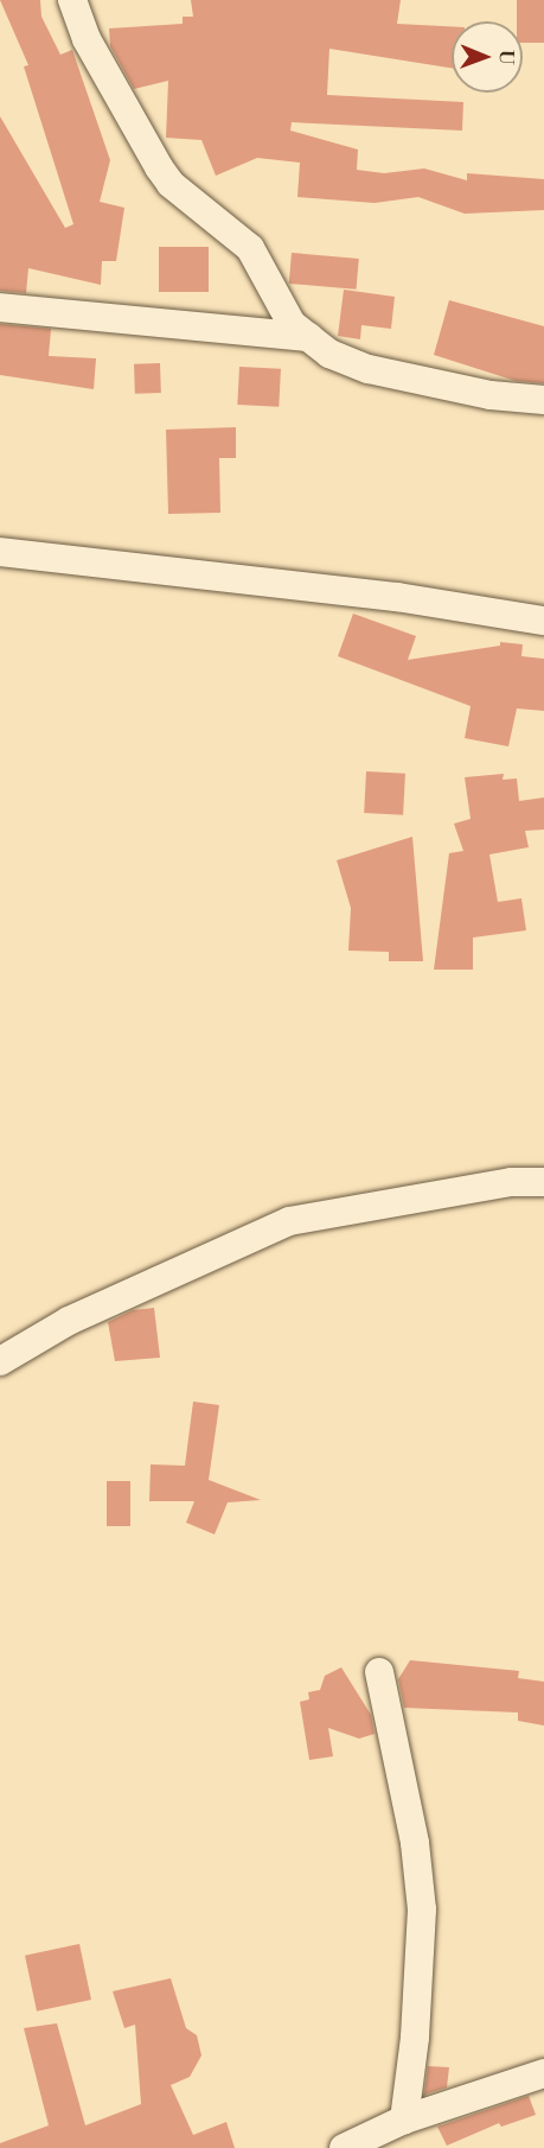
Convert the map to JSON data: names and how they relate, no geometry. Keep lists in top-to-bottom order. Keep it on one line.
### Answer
{"north":"right"}
